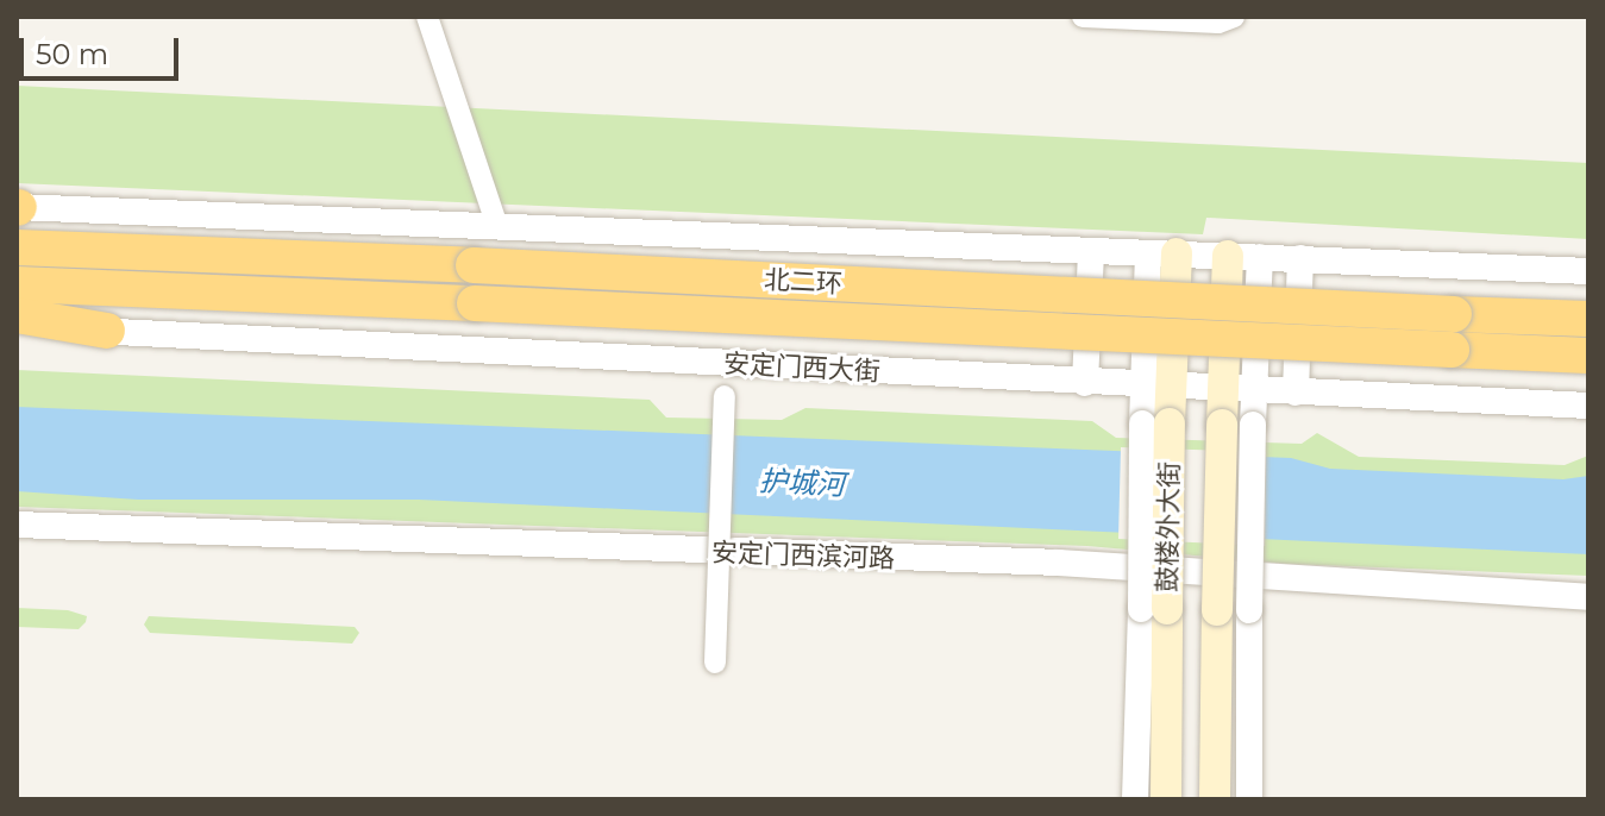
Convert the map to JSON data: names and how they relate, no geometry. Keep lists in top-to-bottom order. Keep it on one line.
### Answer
{"streets":{"highway":["北二环"],"main road":["鼓楼外大街"],"street":["安定门西大街","安定门西滨河路"]},"crossings":[["安定门西大街","鼓楼外大街"]],"water":["护城河"],"scale_bar":"50 m"}
